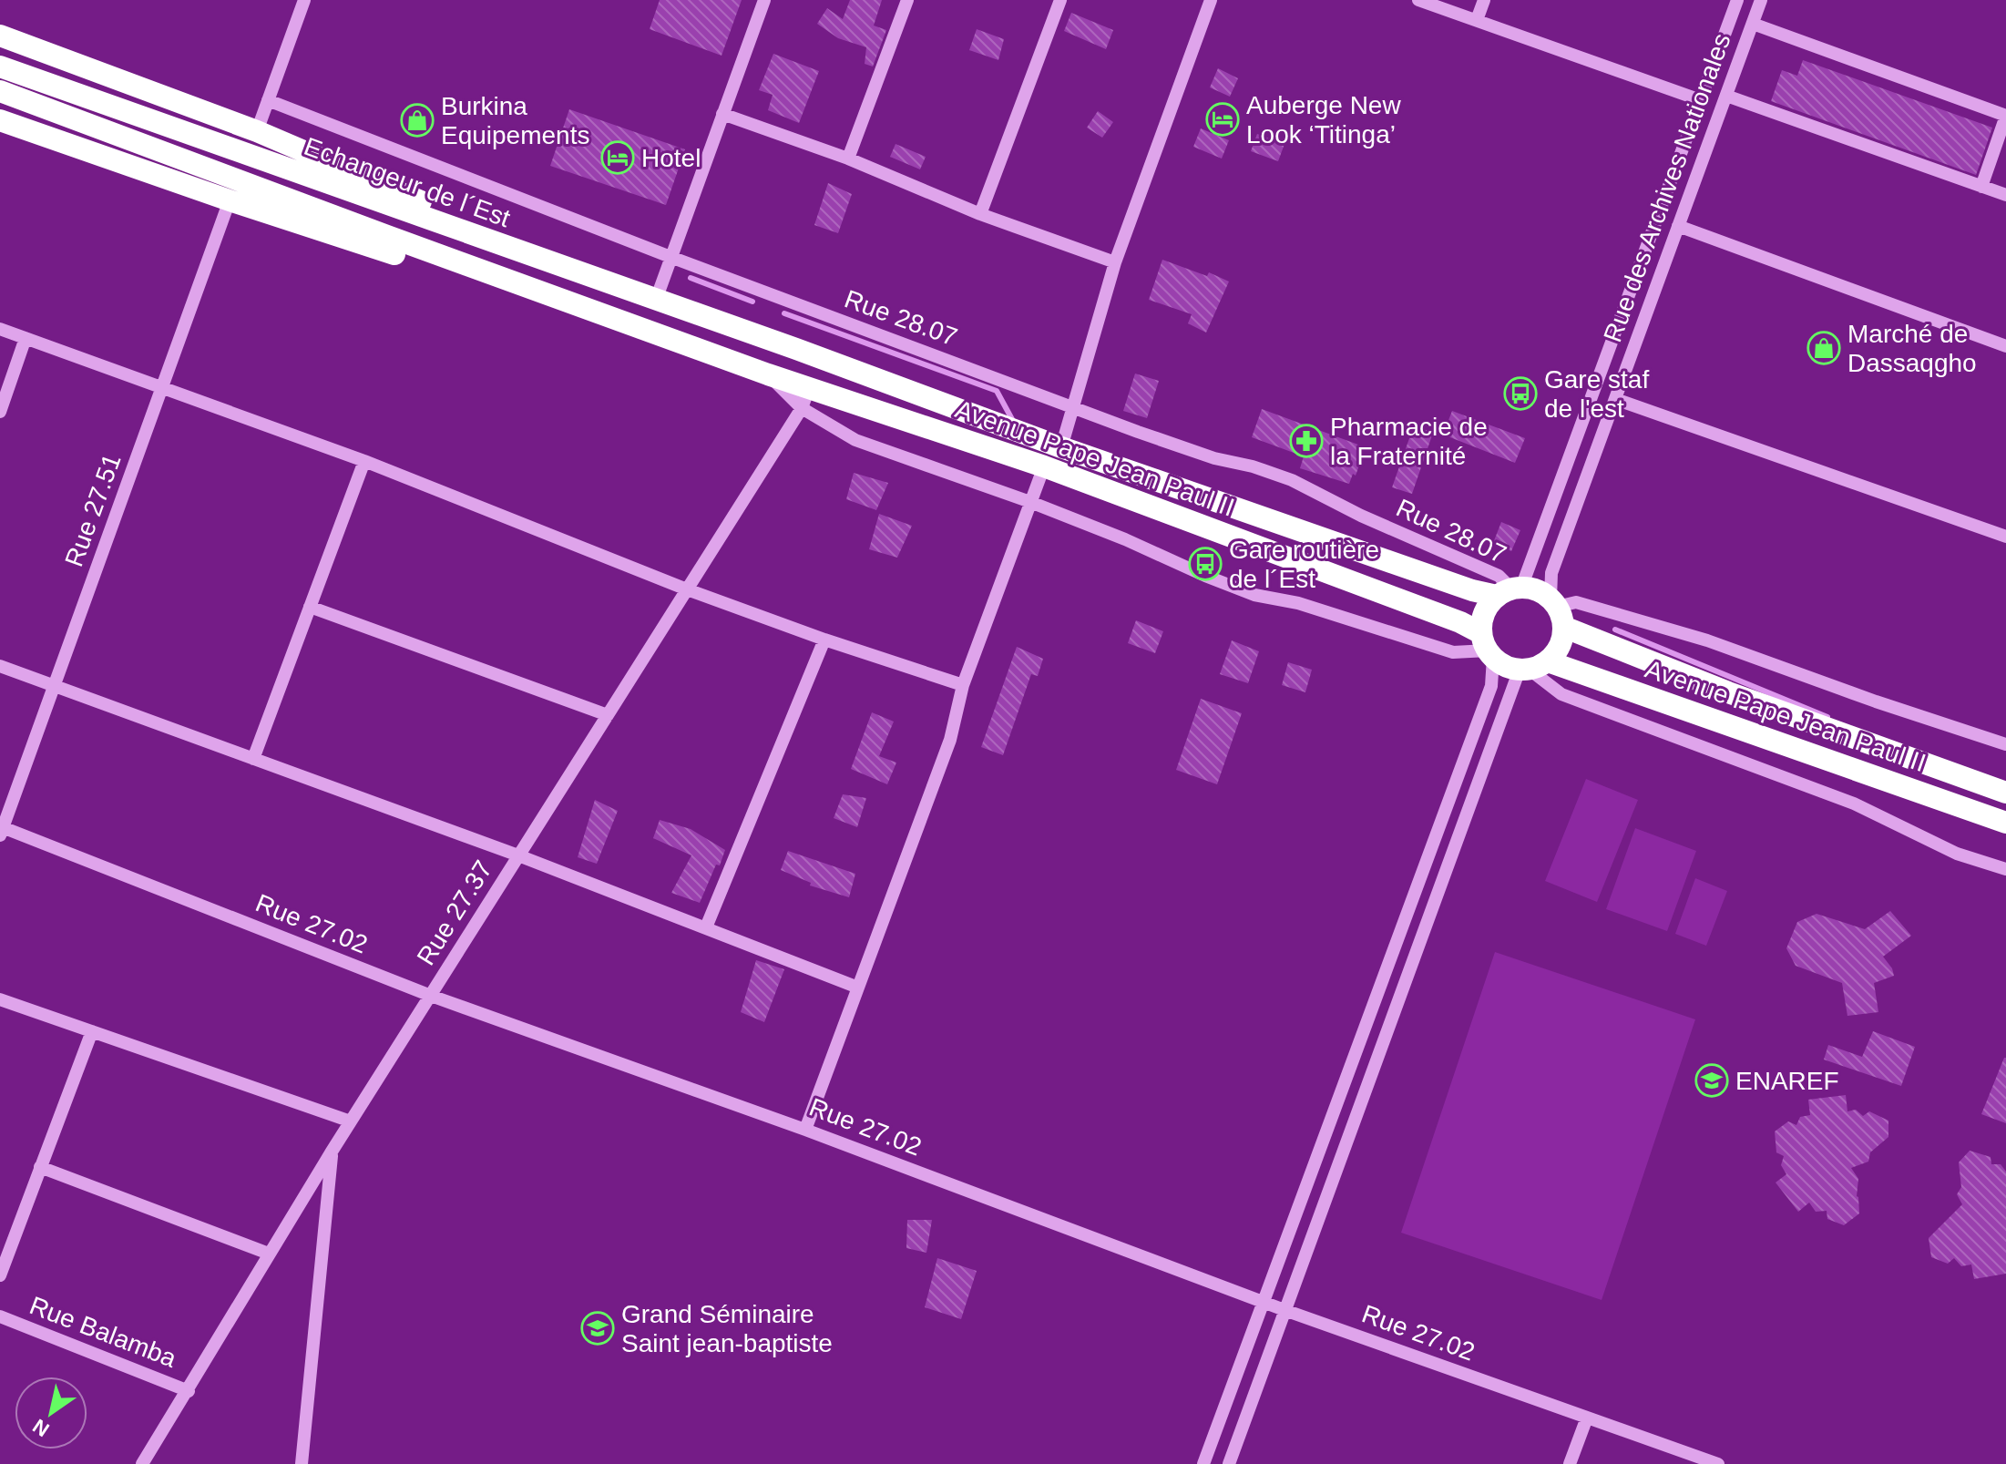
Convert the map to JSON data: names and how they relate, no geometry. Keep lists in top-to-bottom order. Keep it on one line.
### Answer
{"streets":{"highway":["Echangeur de l´Est","Avenue Pape Jean Paul II"],"street":["Rue des Archives Nationales","Rue 28.07","Rue 27.51","Rue 27.37","Rue 27.02","Rue Balamba"]},"crossings":[["Echangeur de l´Est","Avenue Pape Jean Paul II"],["Rue des Archives Nationales","Rue 28.07"],["Rue des Archives Nationales","Avenue Pape Jean Paul II"],["Rue 28.07","Avenue Pape Jean Paul II"],["Avenue Pape Jean Paul II","Rue 27.37"],["Rue 27.51","Rue 27.02"],["Rue 27.37","Rue 27.02"],["Rue 27.37","Rue Balamba"]],"places":{"hotel":["Auberge New Look ‘Titinga’","Hotel"],"shop":["Burkina Equipements","Marché de Dassaqgho"],"bus stop":["Gare staf de l'est","Gare routière de l´Est"],"pharmacy":["Pharmacie de la Fraternité"],"school or university":["ENAREF","Grand Séminaire Saint jean-baptiste"]},"north":"bottom left"}
